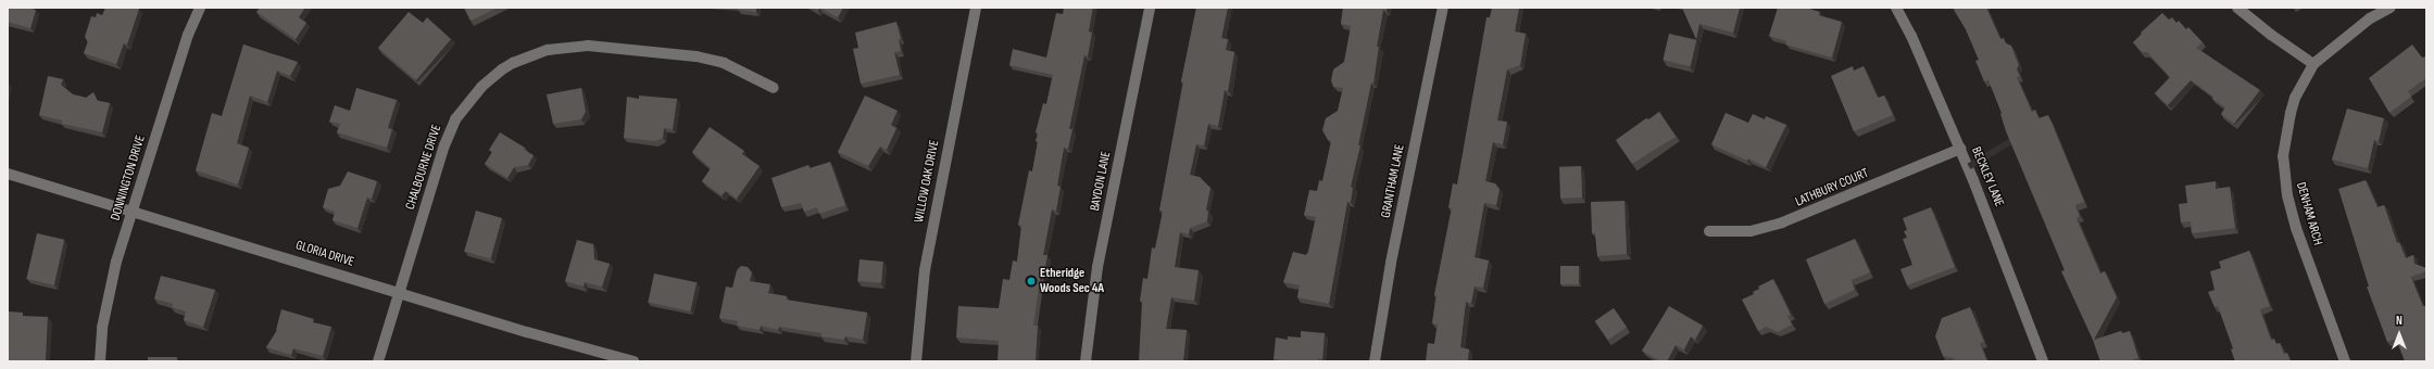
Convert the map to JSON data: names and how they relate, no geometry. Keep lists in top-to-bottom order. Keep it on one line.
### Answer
{"streets":{"street":["CHALBOURNE DRIVE","BECKLEY LANE","DONNINGTON DRIVE","WILLOW OAK DRIVE","BAYDON LANE","GRANTHAM LANE","LATHBURY COURT","DENHAM ARCH","GLORIA DRIVE"]},"crossings":[["CHALBOURNE DRIVE","GLORIA DRIVE"],["BECKLEY LANE","LATHBURY COURT"],["DONNINGTON DRIVE","GLORIA DRIVE"]],"places":["Etheridge Woods Sec 4A"],"north":"top"}
